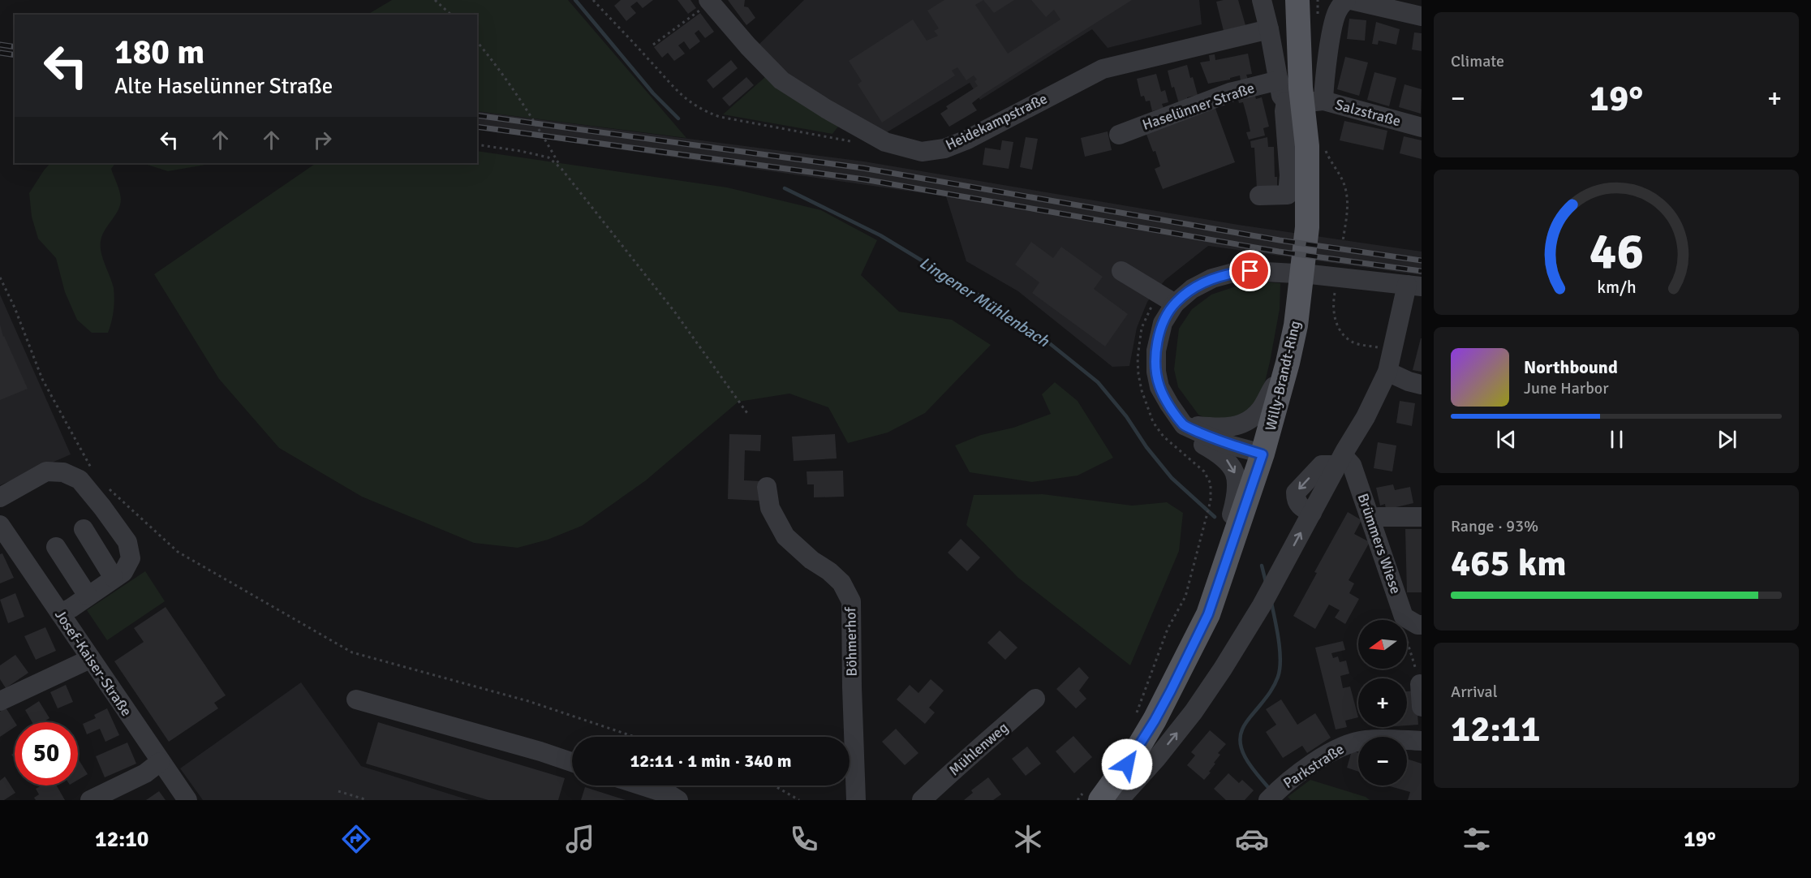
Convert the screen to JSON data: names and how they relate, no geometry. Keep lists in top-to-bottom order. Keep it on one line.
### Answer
{"streets":{"main road":["Willy-Brandt-Ring"],"street":["Haselünner Straße","Salzstraße","Heidekampstraße","Brümmers Wiese","Böhmerhof","Josef-Kaiser-Straße","Mühlenweg","Parkstraße"]},"crossings":[["Haselünner Straße","Salzstraße"],["Haselünner Straße","Willy-Brandt-Ring"],["Salzstraße","Willy-Brandt-Ring"],["Heidekampstraße","Willy-Brandt-Ring"]],"water":["Lingener Mühlenbach"],"north":"left","page":{"tile":["Climate",["Range · 93%","465 km"],["Arrival","12:11"]],"turn":["180 m","Alte Haselünner Straße"],"heat":["−","19°","+"],"song":["Northbound","June Harbor"],"map_buttons":["+","−"],"limit":"50","trip":"12:11 · 1 min · 340 m","tabs":["12:10","19°"],"gauge":["46","km/h"]}}
